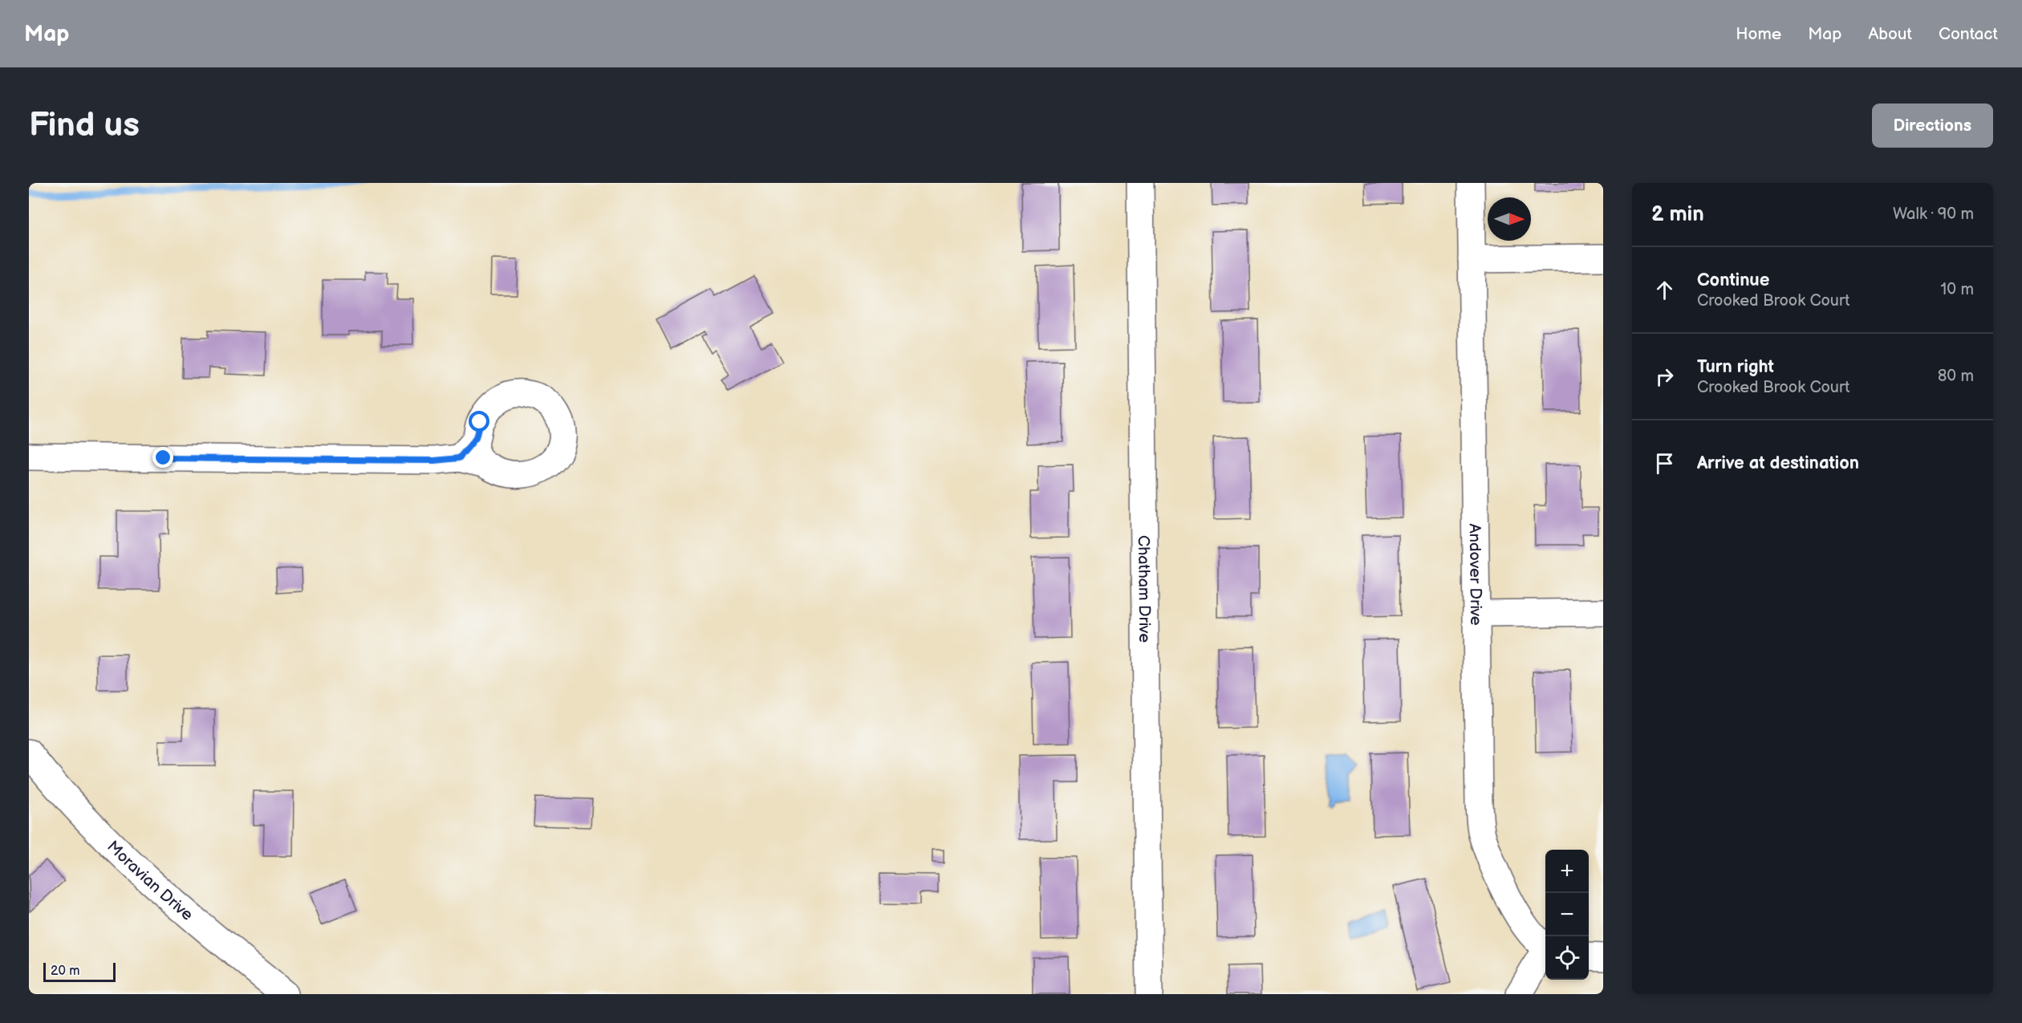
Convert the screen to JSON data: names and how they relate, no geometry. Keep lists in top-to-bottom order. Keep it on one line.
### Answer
{"streets":{"street":["Andover Drive","Chatham Drive","Moravian Drive"]},"scale_bar":"20 m","north":"right","page":{"header":"Map","nav":["Home","Map","About","Contact"],"buttons":"Directions","title":"Find us","heading":["2 min","Walk · 90 m"],"list":[["Continue","Crooked Brook Court","10 m"],["Turn right","Crooked Brook Court","80 m"],"Arrive at destination"],"map_buttons":["+","−"],"scale":"20 m"}}
